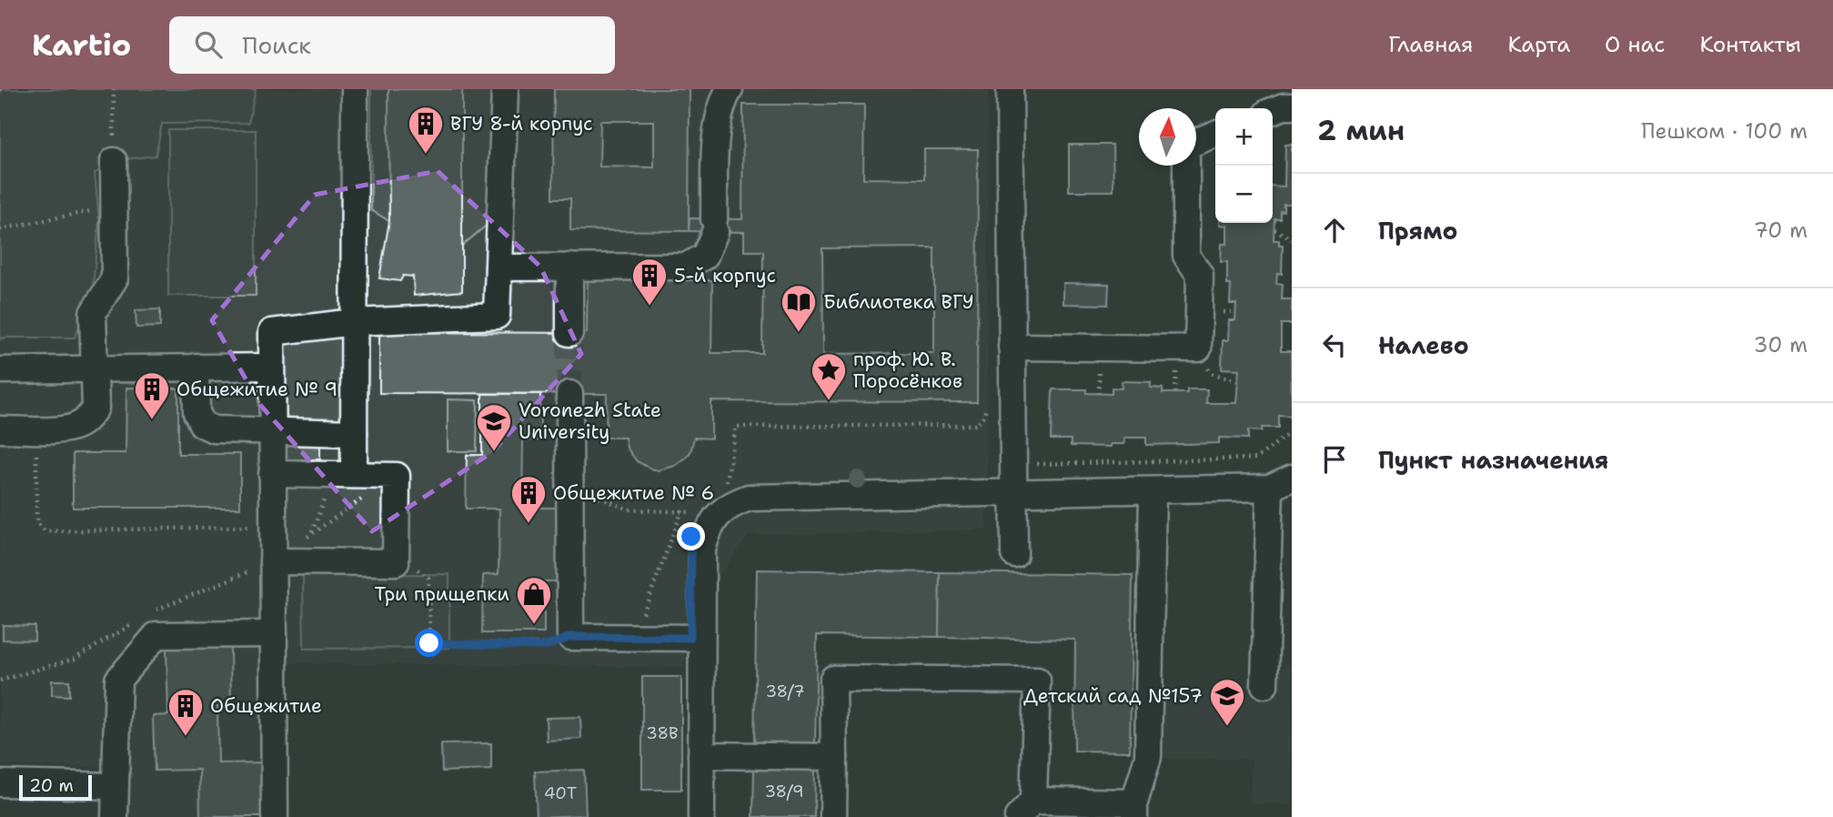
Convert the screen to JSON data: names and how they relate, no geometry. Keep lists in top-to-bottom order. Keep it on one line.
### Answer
{"places":{"building":["ВГУ 8-й корпус","5-й корпус","Общежитие № 9","Общежитие № 6","Общежитие"],"library":["Библиотека ВГУ"],"place":["проф. Ю. В. Поросёнков"],"school or university":["Voronezh State University","Детский сад №157"],"shop":["Три прищепки"]},"house_numbers":["38/7","38В","38/9","40Т"],"scale_bar":"20 m","north":"top","page":{"header":"Kartio","search":"Поиск","nav":["Главная","Карта","О нас","Контакты"],"heading":["2 мин","Пешком · 100 m"],"map_buttons":["+","−"],"list":[["Прямо","70 m"],["Налево","30 m"],"Пункт назначения"],"scale":"20 m"}}
